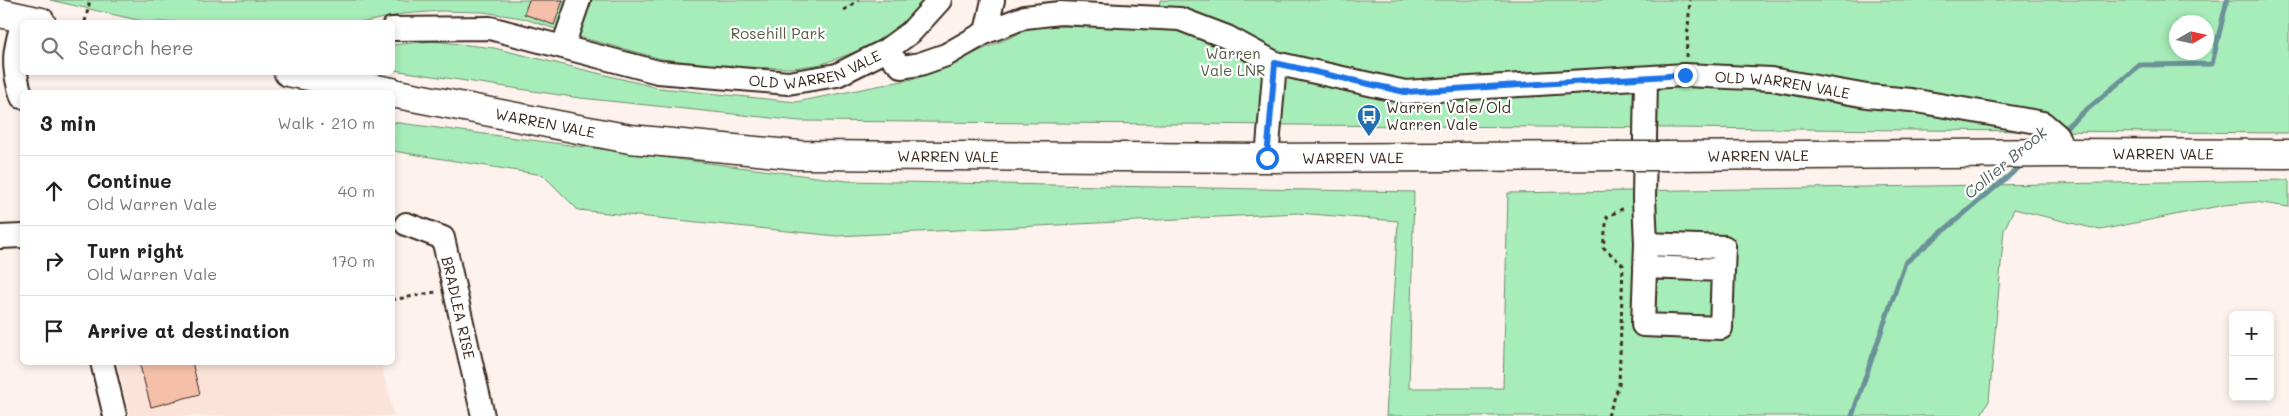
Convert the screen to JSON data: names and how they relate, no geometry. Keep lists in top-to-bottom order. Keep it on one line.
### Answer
{"streets":{"main road":["WARREN VALE"],"street":["OLD WARREN VALE","BRADLEA RISE"]},"crossings":[["OLD WARREN VALE","WARREN VALE"]],"water":["Collier Brook"],"parks":["Rosehill Park","Warren Vale LNR"],"places":{"bus stop":["Warren Vale/Old Warren Vale"]},"north":"right","page":{"search":"Search here","heading":["3 min","Walk · 210 m"],"list":[["Continue","Old Warren Vale","40 m"],["Turn right","Old Warren Vale","170 m"],"Arrive at destination"],"map_buttons":["+","−"]}}
